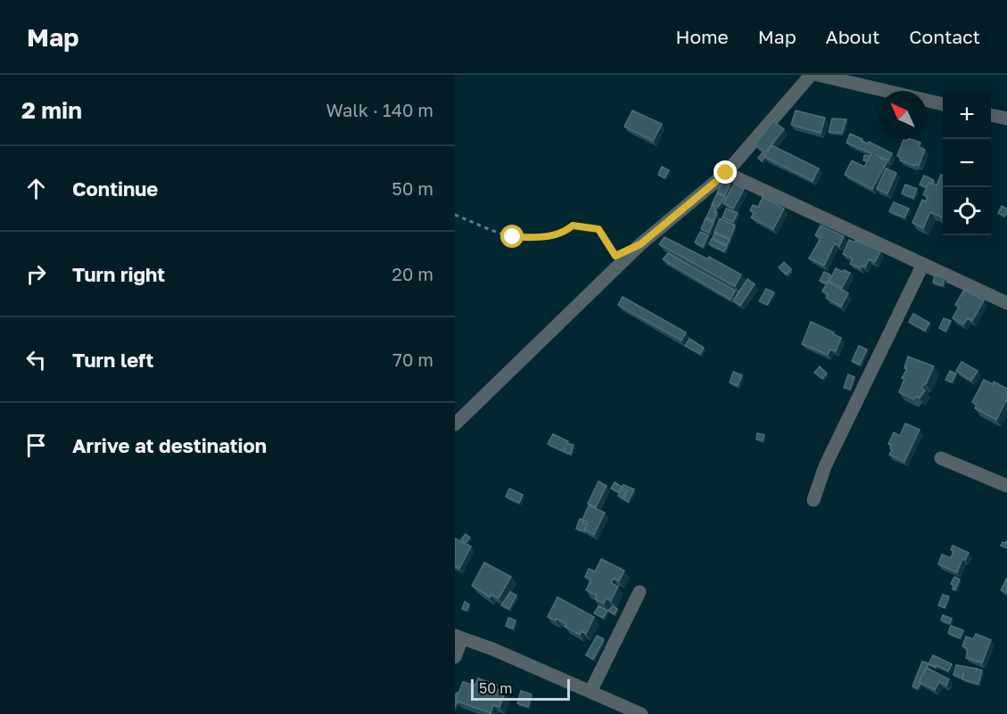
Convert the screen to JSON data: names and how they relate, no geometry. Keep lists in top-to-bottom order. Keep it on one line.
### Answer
{"scale_bar":"50 m","north":"top left","page":{"header":"Map","nav":["Home","Map","About","Contact"],"heading":["2 min","Walk · 140 m"],"map_buttons":["+","−"],"list":[["Continue","50 m"],["Turn right","20 m"],["Turn left","70 m"],"Arrive at destination"],"scale":"50 m"}}
